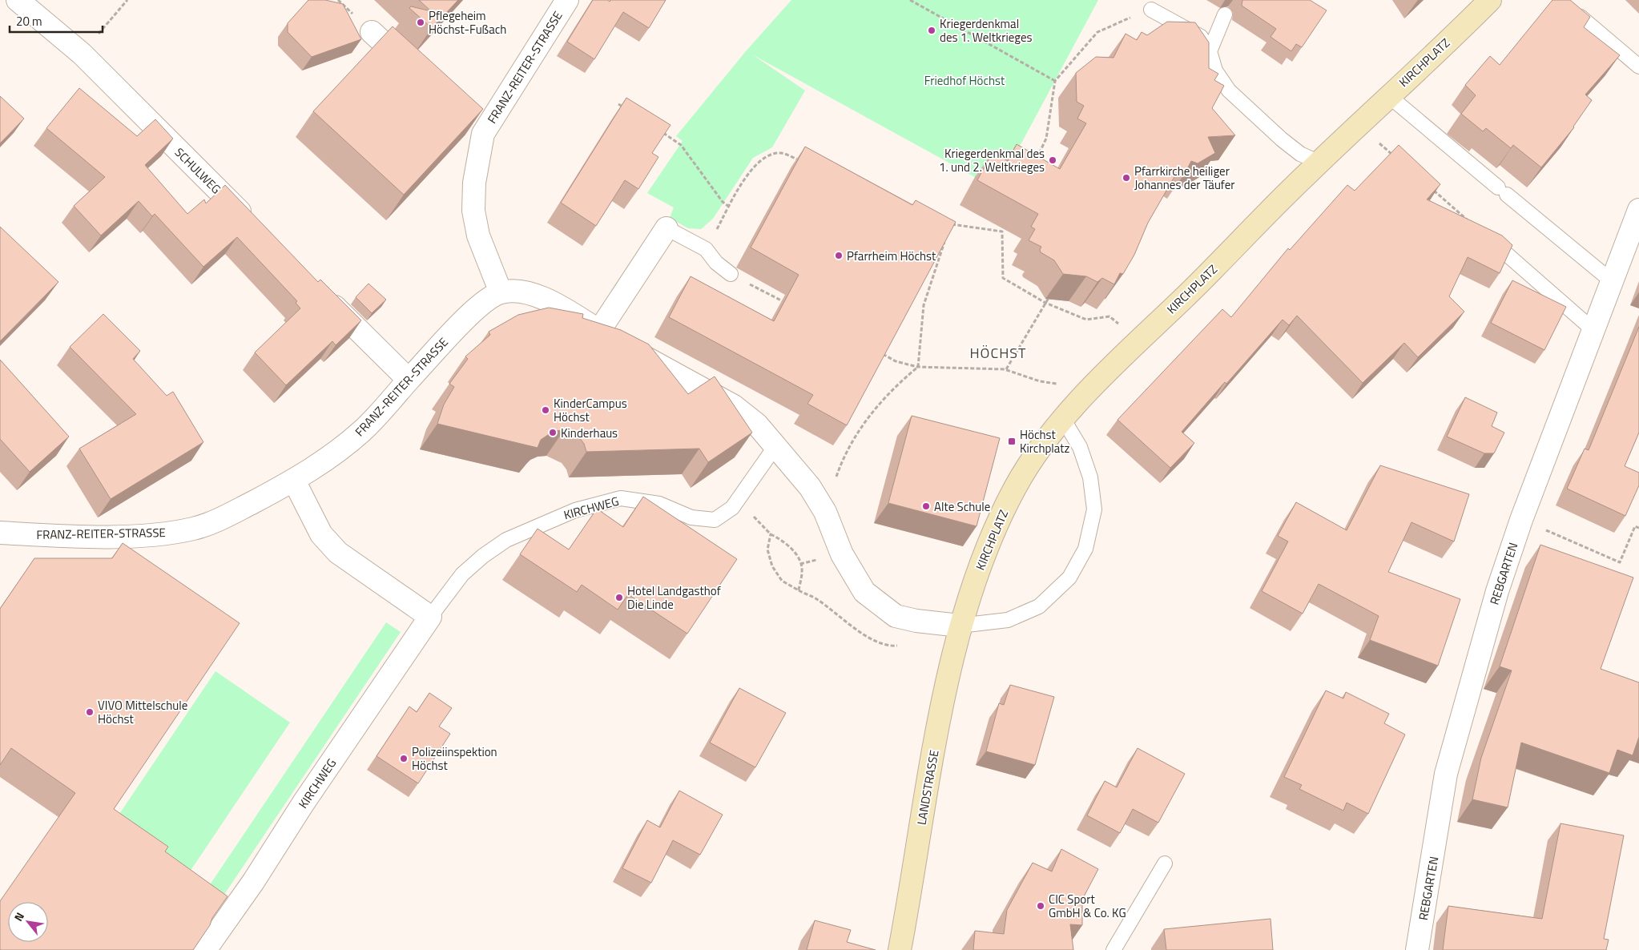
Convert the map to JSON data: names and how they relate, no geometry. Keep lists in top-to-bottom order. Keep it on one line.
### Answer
{"streets":{"main road":["KIRCHPLATZ","LANDSTRASSE"],"street":["FRANZ-REITER-STRASSE","SCHULWEG","KIRCHWEG","REBGARTEN"]},"crossings":[["KIRCHPLATZ","LANDSTRASSE"]],"districts":["HÖCHST"],"parks":["Friedhof Höchst"],"places":{"other":["Pflegeheim Höchst-Fußach","Kriegerdenkmal des 1. Weltkrieges","Kriegerdenkmal des 1. und 2. Weltkrieges","Pfarrkirche heiliger Johannes der Täufer","Pfarrheim Höchst","KinderCampus Höchst","Kinderhaus","Alte Schule","Hotel Landgasthof Die Linde","VIVO Mittelschule Höchst","Polizeiinspektion Höchst","CIC Sport GmbH & Co. KG"],"transit":["Höchst Kirchplatz"]},"scale_bar":"20 m","north":"top left"}
